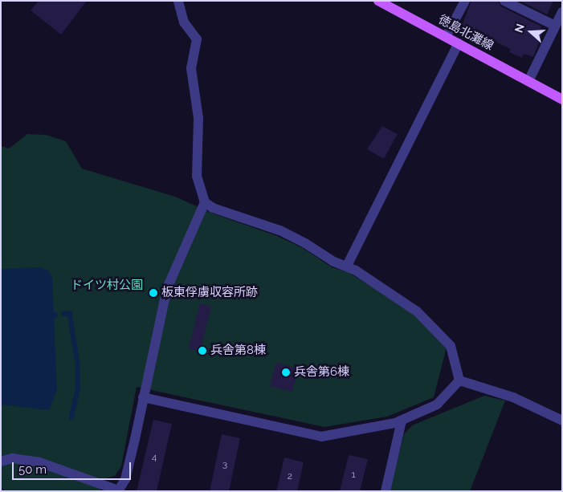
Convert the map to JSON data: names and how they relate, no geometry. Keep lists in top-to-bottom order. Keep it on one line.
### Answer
{"streets":{"main road":["徳島北灘線"]},"parks":["ドイツ村公園"],"places":["板東俘虜収容所跡","兵舎第8棟","兵舎第6棟"],"house_numbers":["4","3","1","2"],"scale_bar":"50 m","north":"left"}
